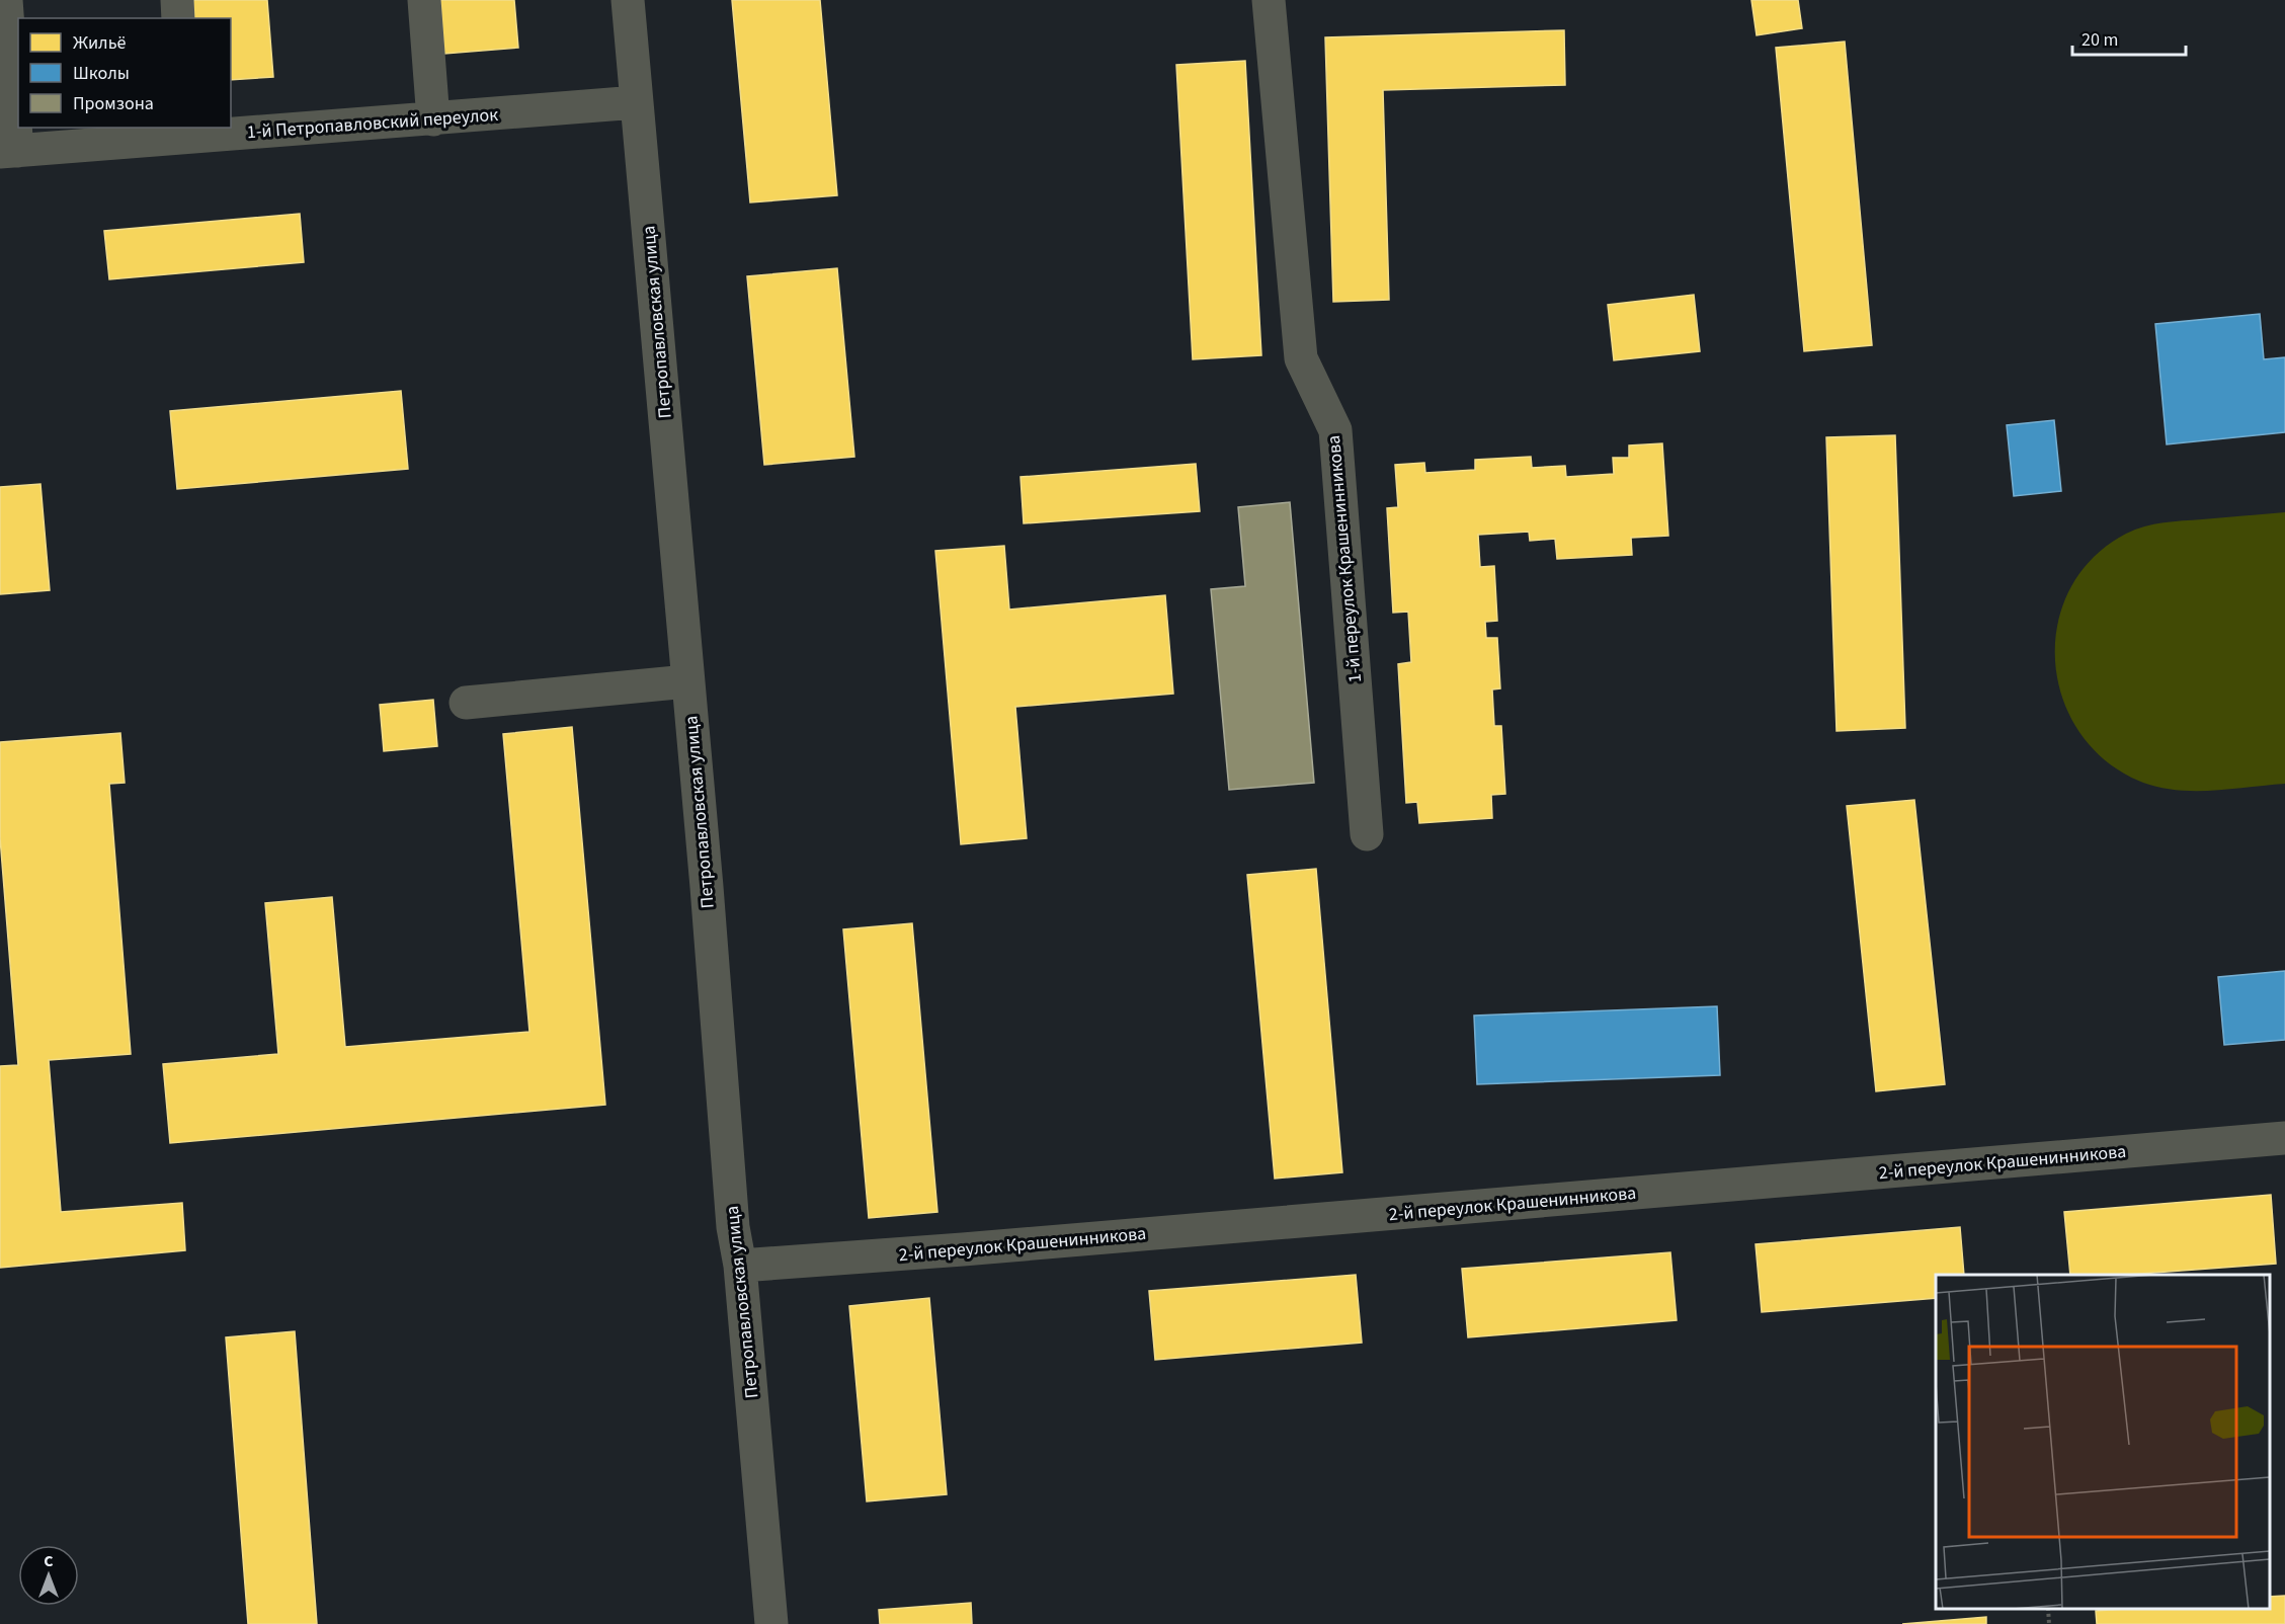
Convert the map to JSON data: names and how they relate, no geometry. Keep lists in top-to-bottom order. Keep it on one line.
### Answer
{"streets":{"street":["1-й Петропавловский переулок","Петропавловская улица","1-й переулок Крашенинникова","2-й переулок Крашенинникова"]},"crossings":[["1-й Петропавловский переулок","Петропавловская улица"],["Петропавловская улица","2-й переулок Крашенинникова"]],"legend":["Жильё","Школы","Промзона"],"scale_bar":"20 m","north":"top"}
